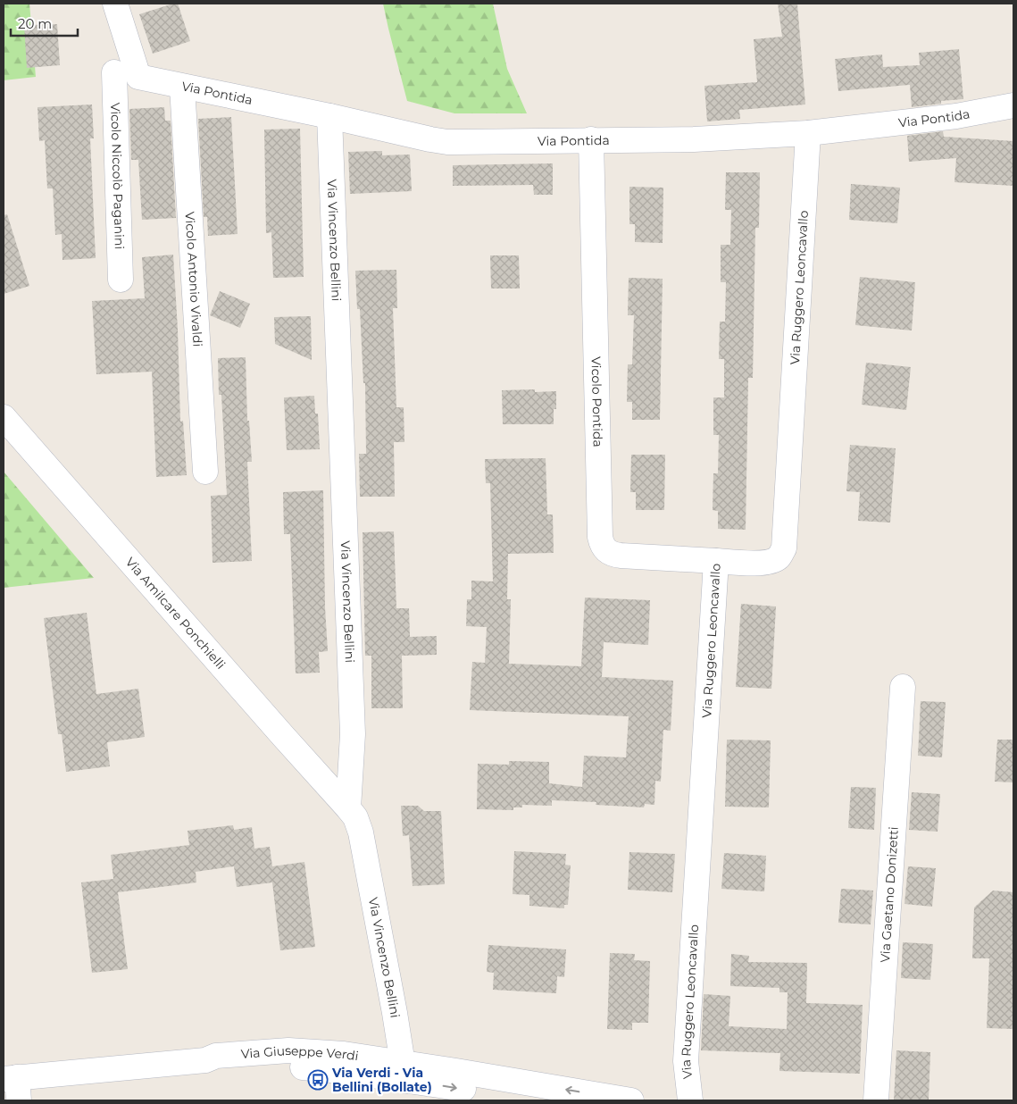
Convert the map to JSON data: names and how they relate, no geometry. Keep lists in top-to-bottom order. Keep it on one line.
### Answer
{"streets":{"street":["Via Pontida","Vicolo Niccolò Paganini","Via Vincenzo Bellini","Vicolo Antonio Vivaldi","Via Ruggero Leoncavallo","Vicolo Pontida","Via Amilcare Ponchielli","Via Gaetano Donizetti","Via Giuseppe Verdi"]},"crossings":[["Via Pontida","Via Vincenzo Bellini"],["Via Pontida","Vicolo Antonio Vivaldi"],["Via Pontida","Via Ruggero Leoncavallo"],["Via Pontida","Vicolo Pontida"],["Via Vincenzo Bellini","Via Amilcare Ponchielli"],["Via Vincenzo Bellini","Via Giuseppe Verdi"],["Via Ruggero Leoncavallo","Vicolo Pontida"]],"places":{"bus stop":["Via Verdi - Via Bellini (Bollate)"]},"scale_bar":"20 m"}
